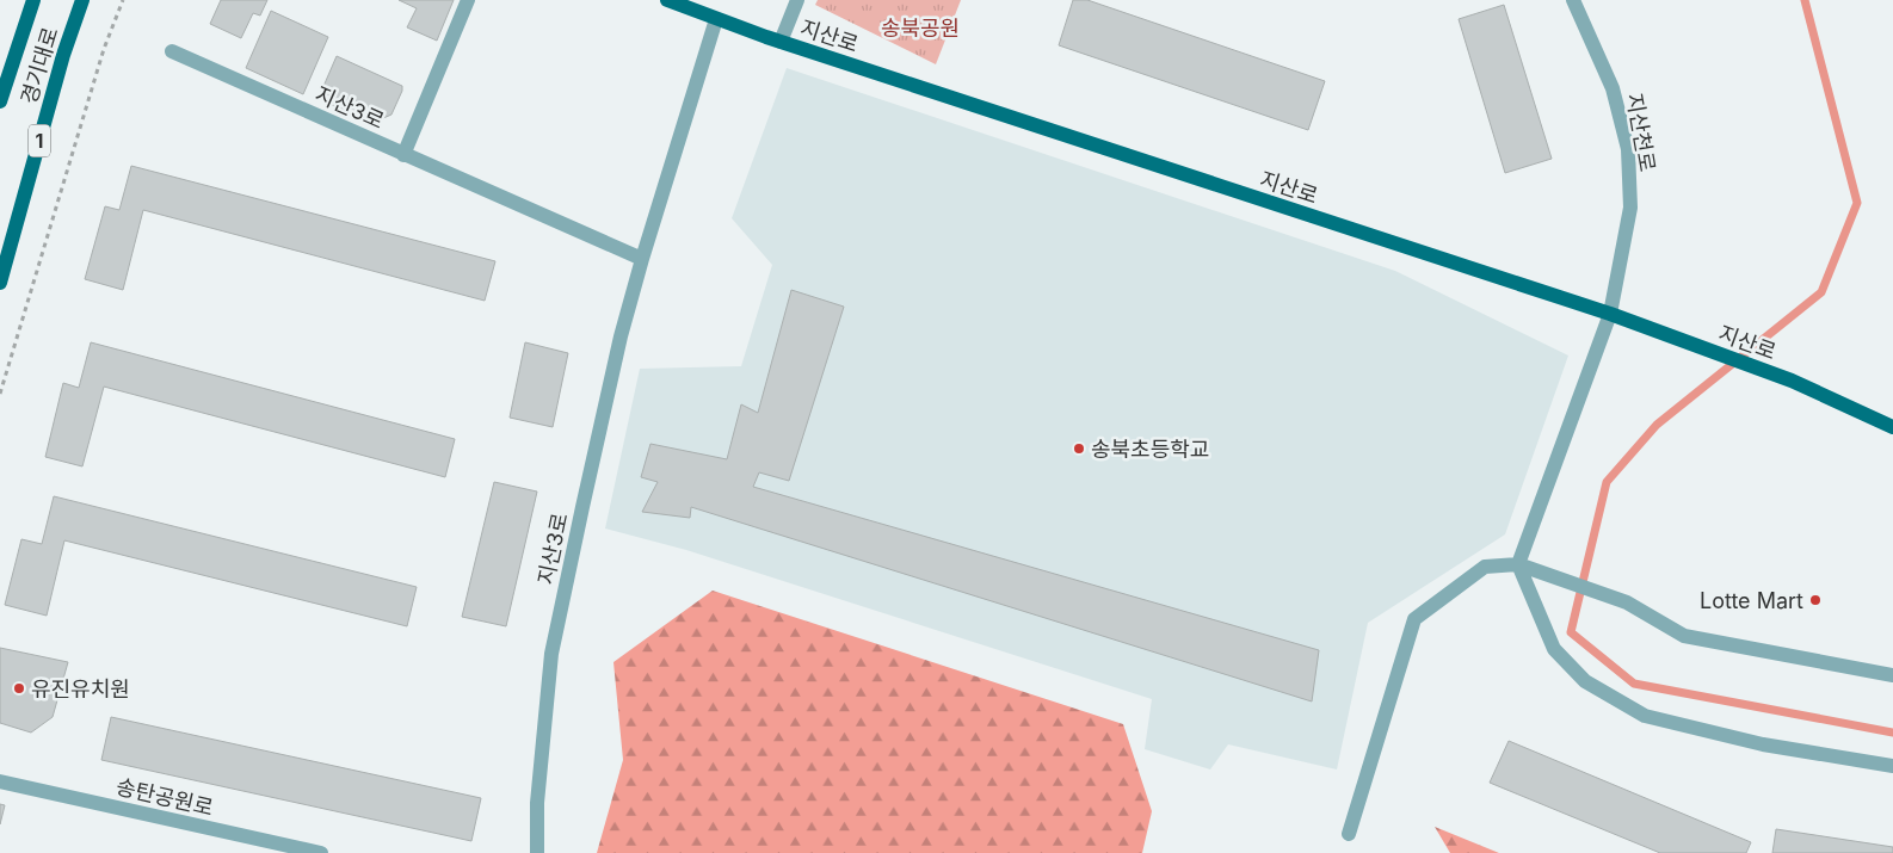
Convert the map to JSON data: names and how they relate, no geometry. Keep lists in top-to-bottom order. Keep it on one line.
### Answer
{"streets":{"main road":["지산로","경기대로","1"],"street":["지산3로","지산천로","송탄공원로"]},"crossings":[["지산로","지산3로"],["지산로","지산천로"]],"parks":["송북공원"],"places":["송북초등학교","Lotte Mart","유진유치원"]}
